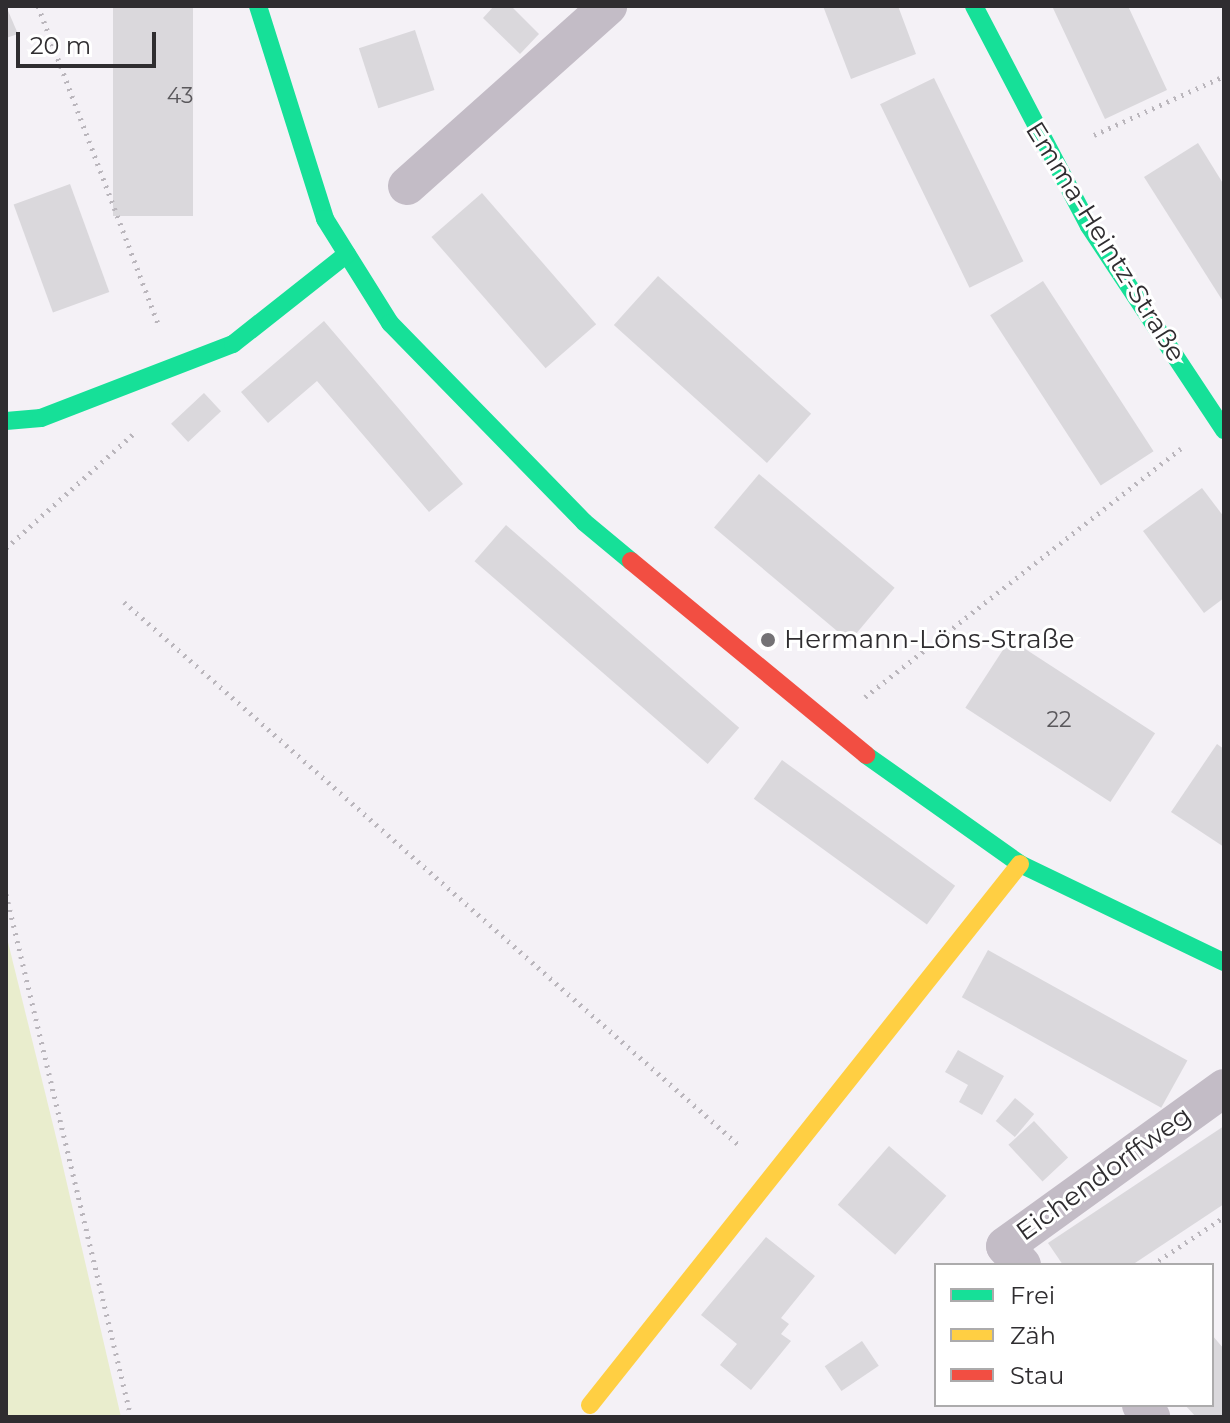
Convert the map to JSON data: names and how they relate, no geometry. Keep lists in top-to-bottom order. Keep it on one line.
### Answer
{"streets":{"street":["Emma-Heintz-Straße","Eichendorffweg"]},"places":["Hermann-Löns-Straße"],"house_numbers":["43","22"],"legend":["Frei","Zäh","Stau"],"scale_bar":"20 m"}
